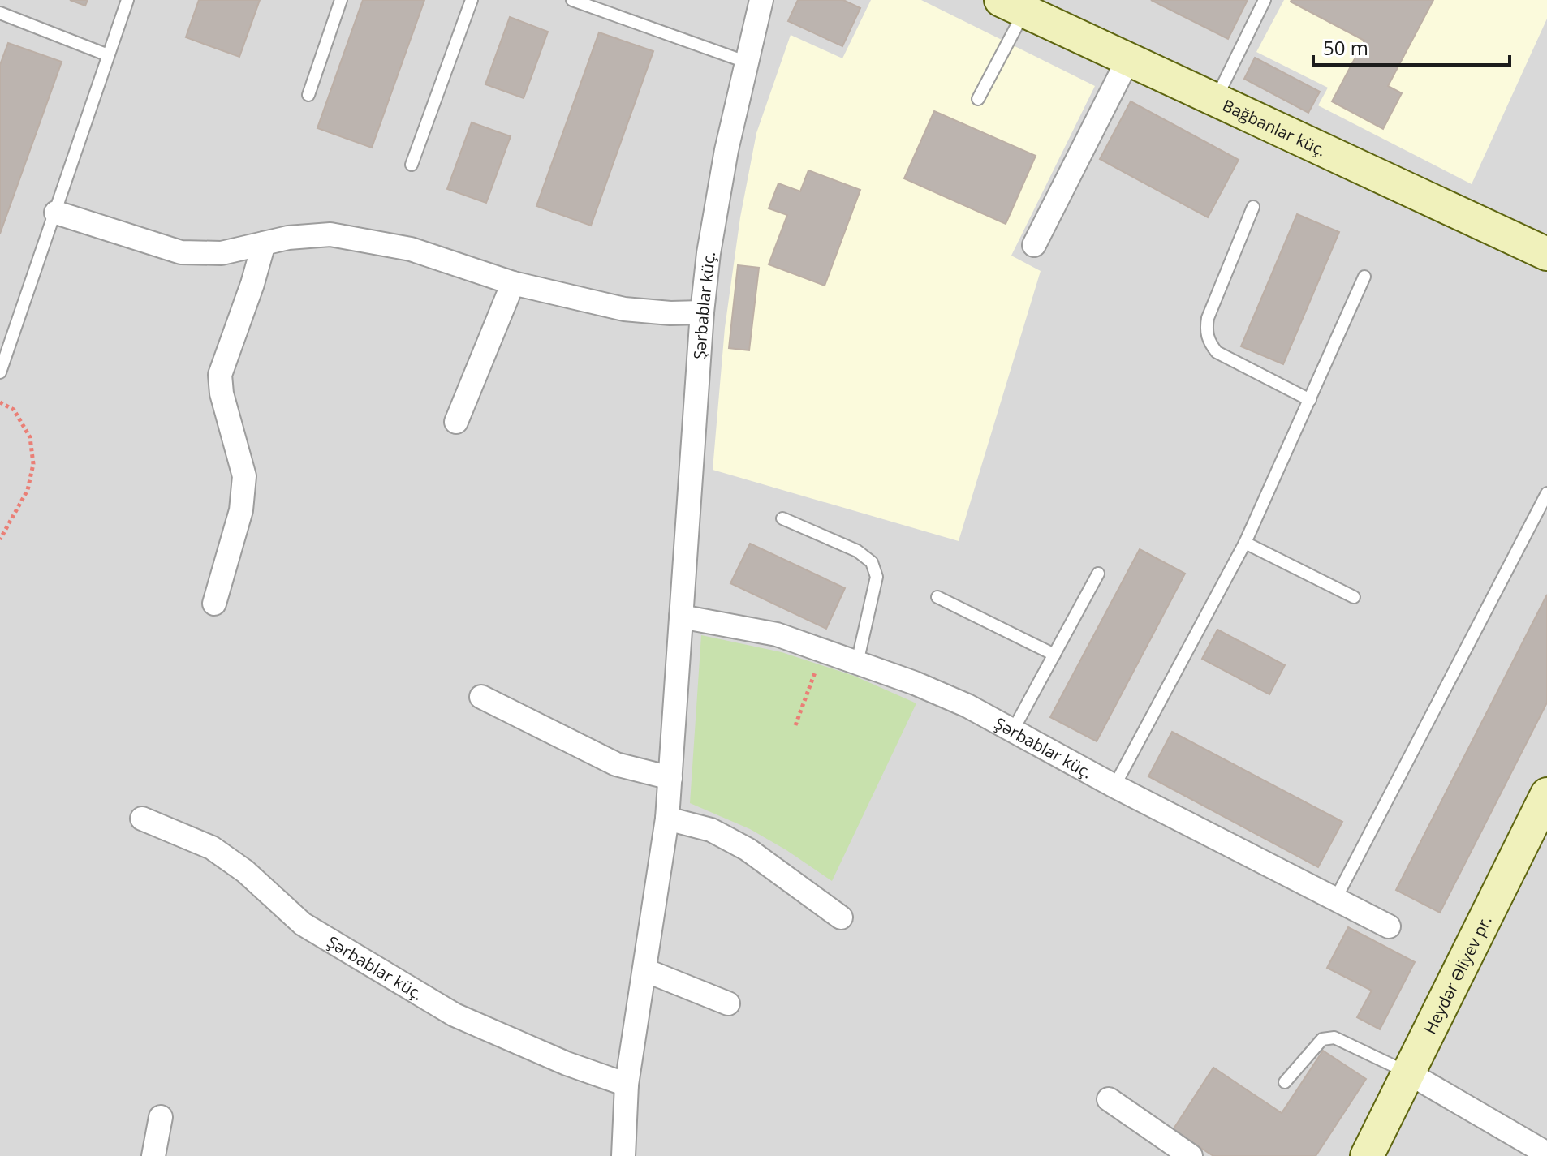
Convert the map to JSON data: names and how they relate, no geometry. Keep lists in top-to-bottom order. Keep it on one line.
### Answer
{"streets":{"street":["Bağbanlar küç.","Şərbablar küç.","Heydər Əliyev pr."]},"scale_bar":"50 m"}
